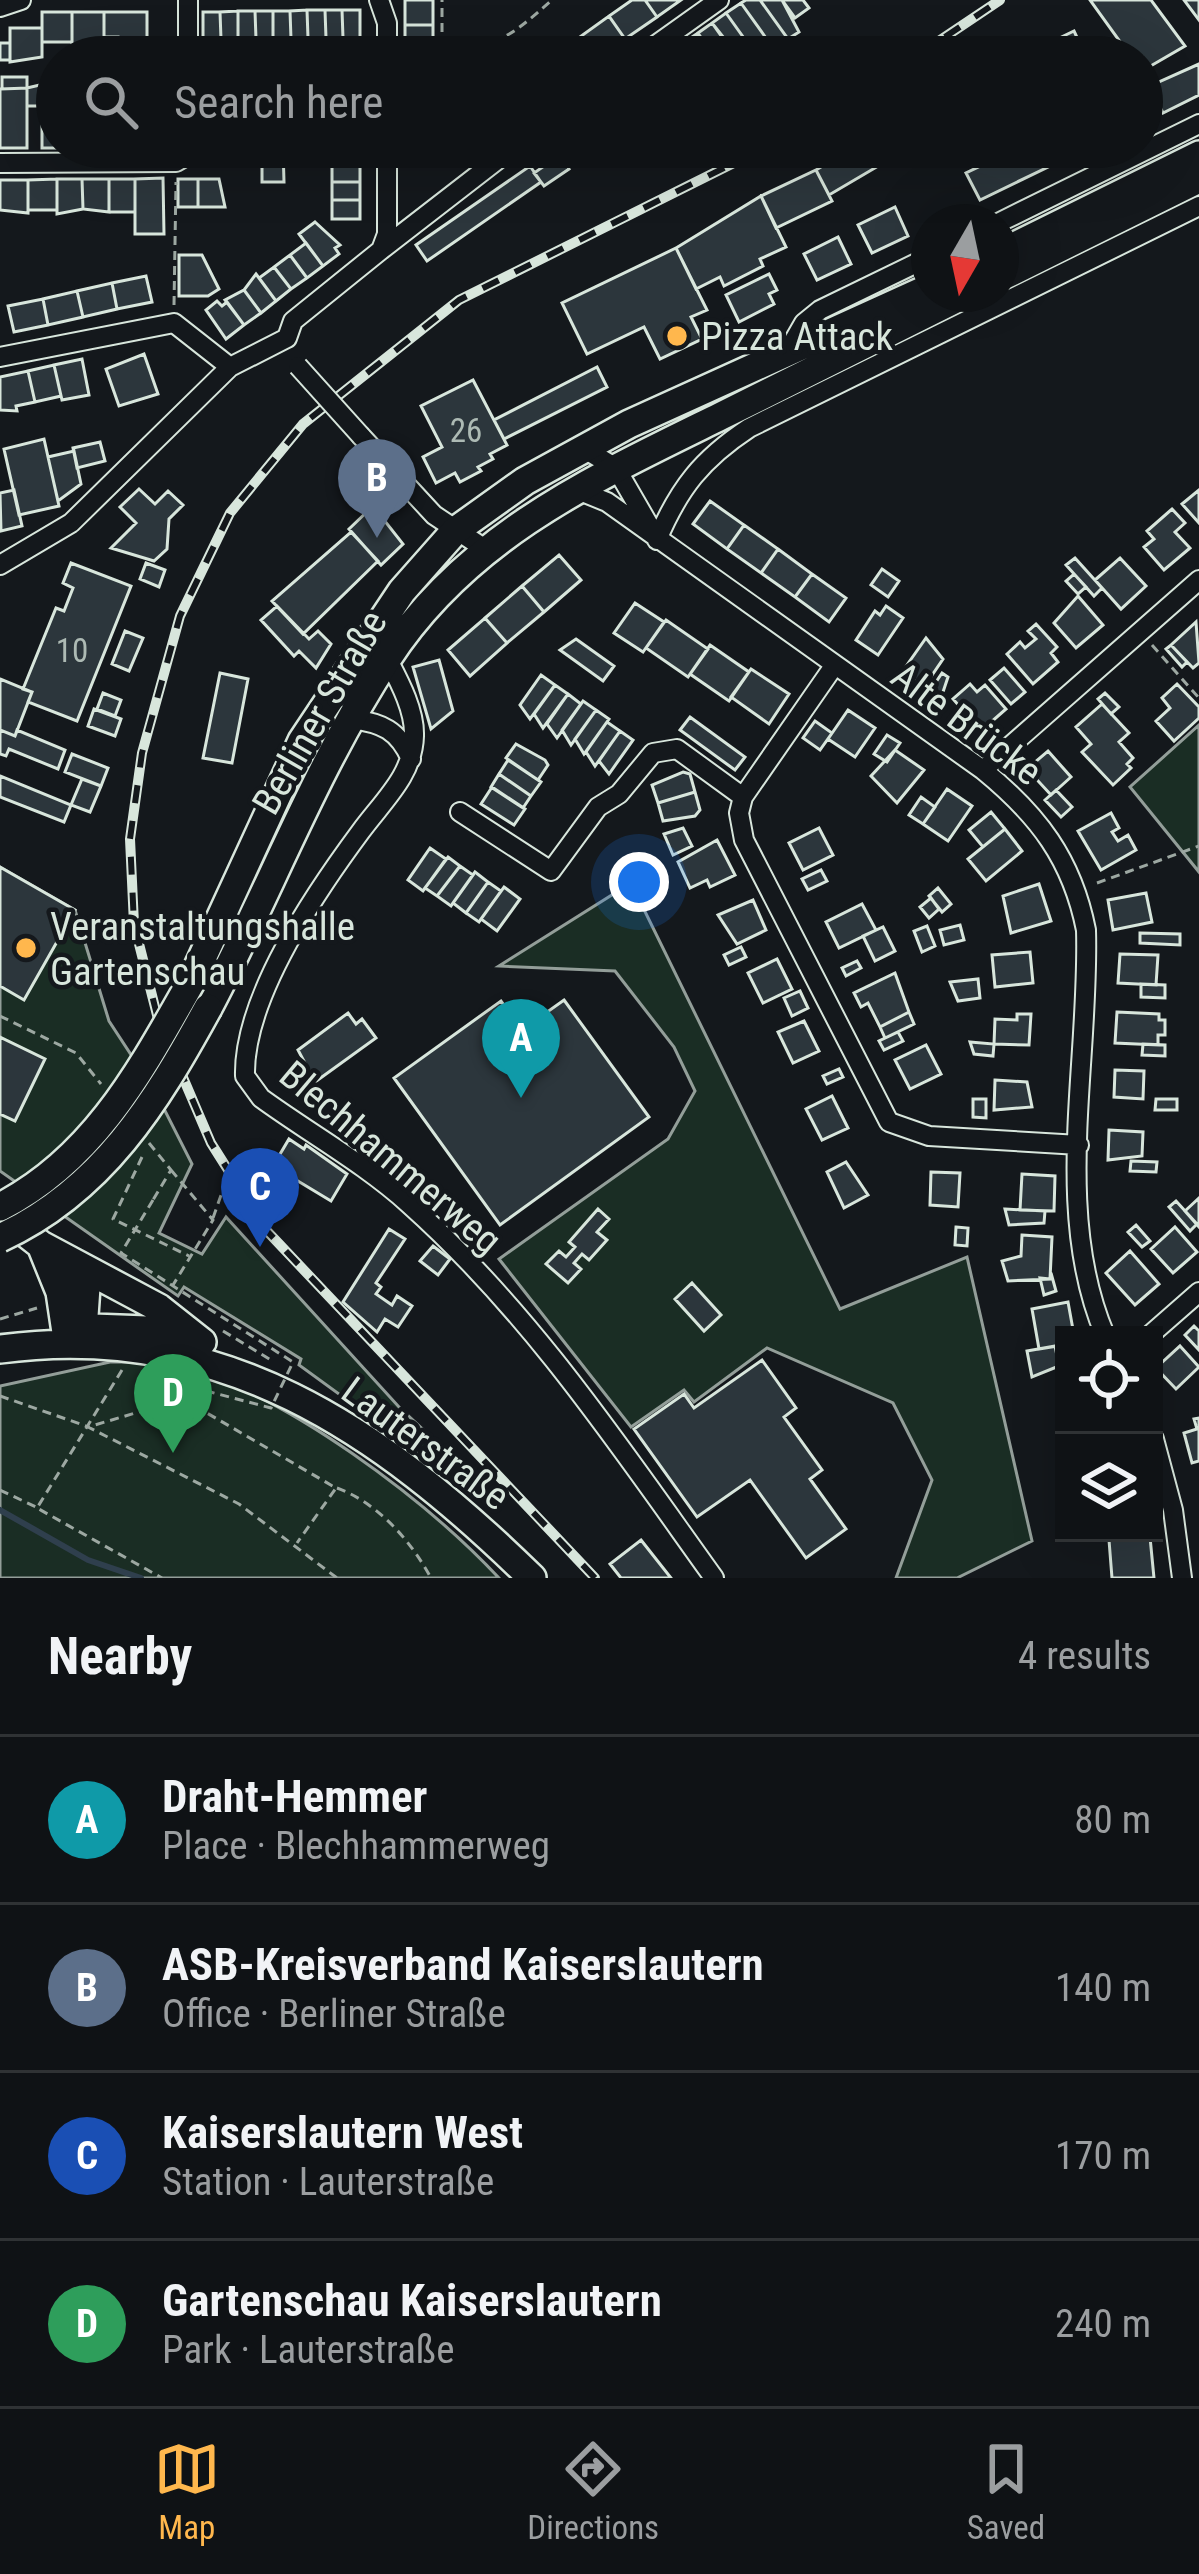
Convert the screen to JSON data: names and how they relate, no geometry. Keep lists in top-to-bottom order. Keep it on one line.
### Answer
{"streets":{"main road":["Berliner Straße","Lauterstraße"],"street":["Alte Brücke","Blechhammerweg"]},"crossings":[["Berliner Straße","Alte Brücke"]],"places":["Pizza Attack","Veranstaltungshalle Gartenschau"],"house_numbers":["26","10"],"north":"bottom","page":{"search":"Search here","pins":["B","A","C","D"],"heading":["Nearby","4 results"],"list":[{"mark":"A","name":"Draht-Hemmer","note":"Place · Blechhammerweg","value":"80 m"},{"mark":"B","name":"ASB-Kreisverband Kaiserslautern","note":"Office · Berliner Straße","value":"140 m"},{"mark":"C","name":"Kaiserslautern West","note":"Station · Lauterstraße","value":"170 m"},{"mark":"D","name":"Gartenschau Kaiserslautern","note":"Park · Lauterstraße","value":"240 m"}],"nav":["Map","Directions","Saved"]}}
